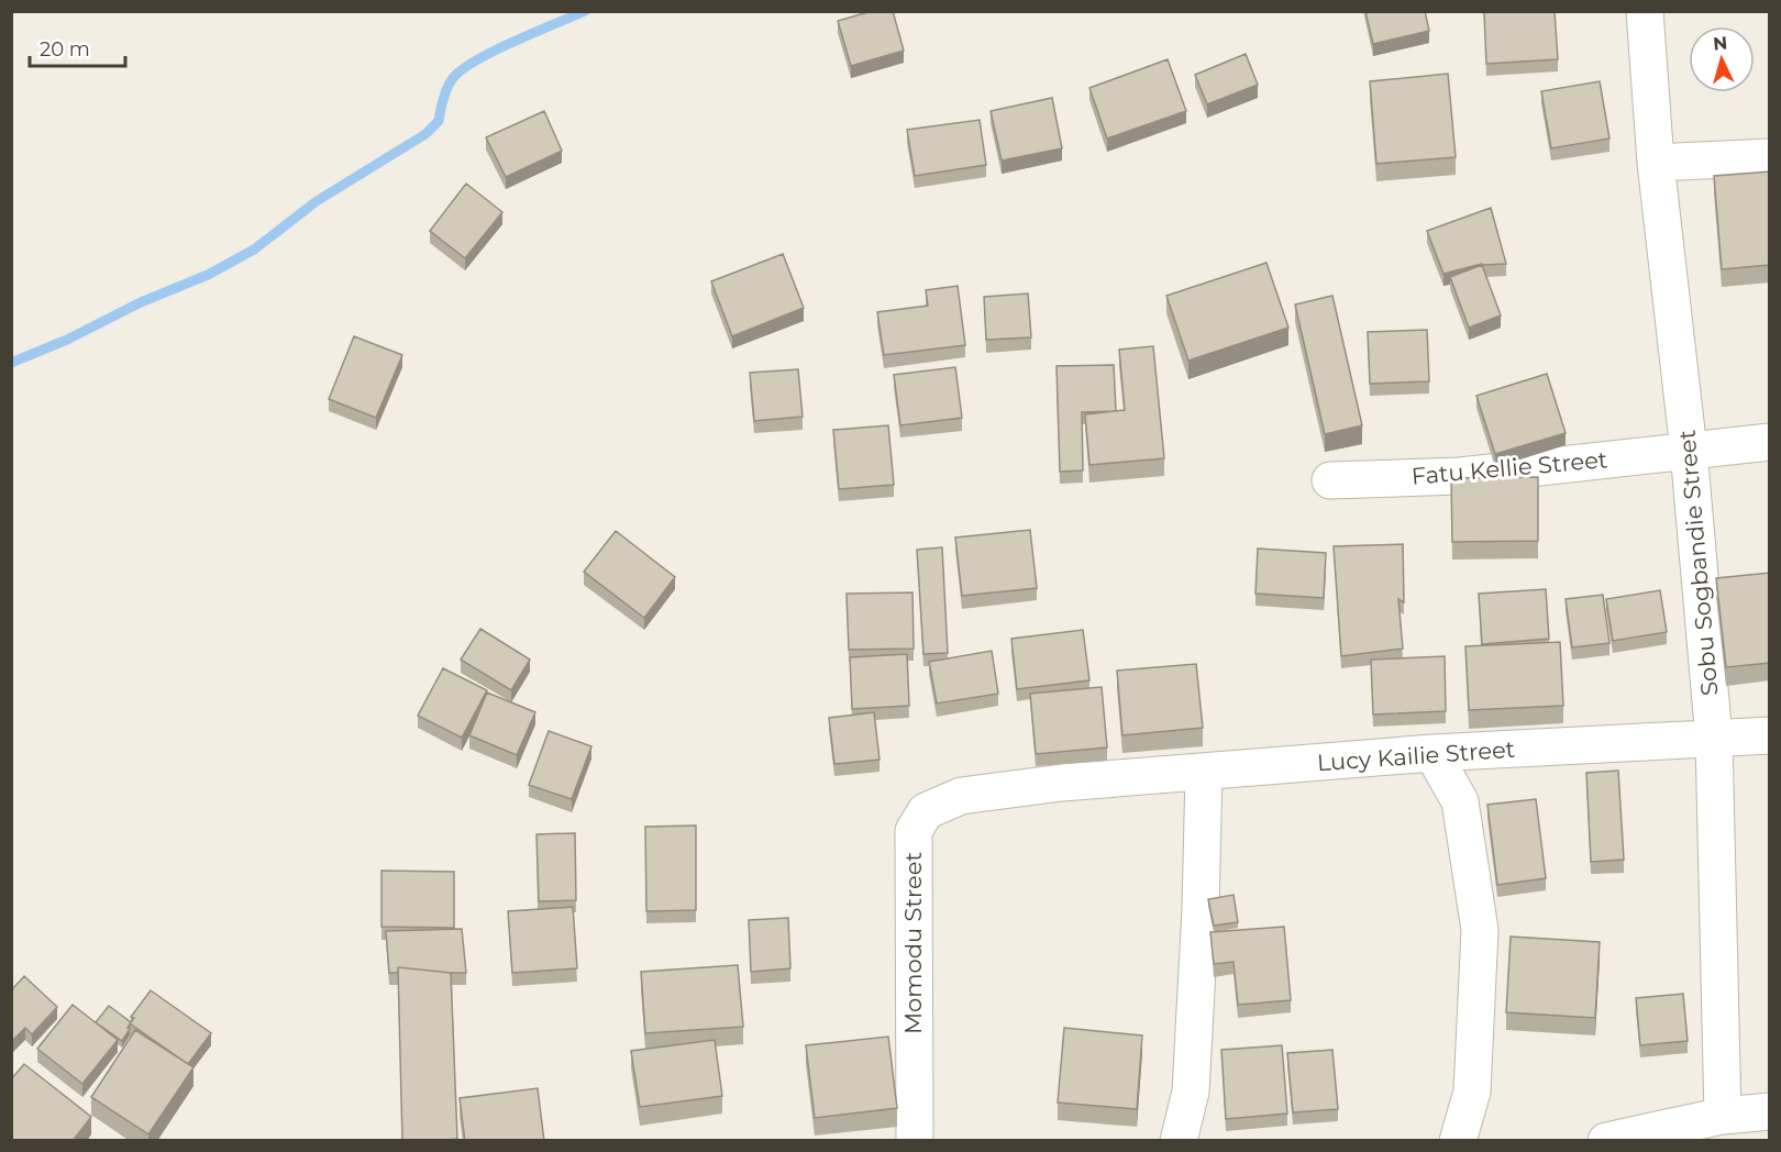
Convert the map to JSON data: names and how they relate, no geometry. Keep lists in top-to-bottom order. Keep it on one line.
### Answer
{"streets":{"street":["Fatu Kellie Street","Sobu Sogbandie Street","Lucy Kailie Street","Momodu Street"]},"crossings":[["Fatu Kellie Street","Sobu Sogbandie Street"],["Sobu Sogbandie Street","Lucy Kailie Street"],["Lucy Kailie Street","Momodu Street"]],"scale_bar":"20 m","north":"top"}
